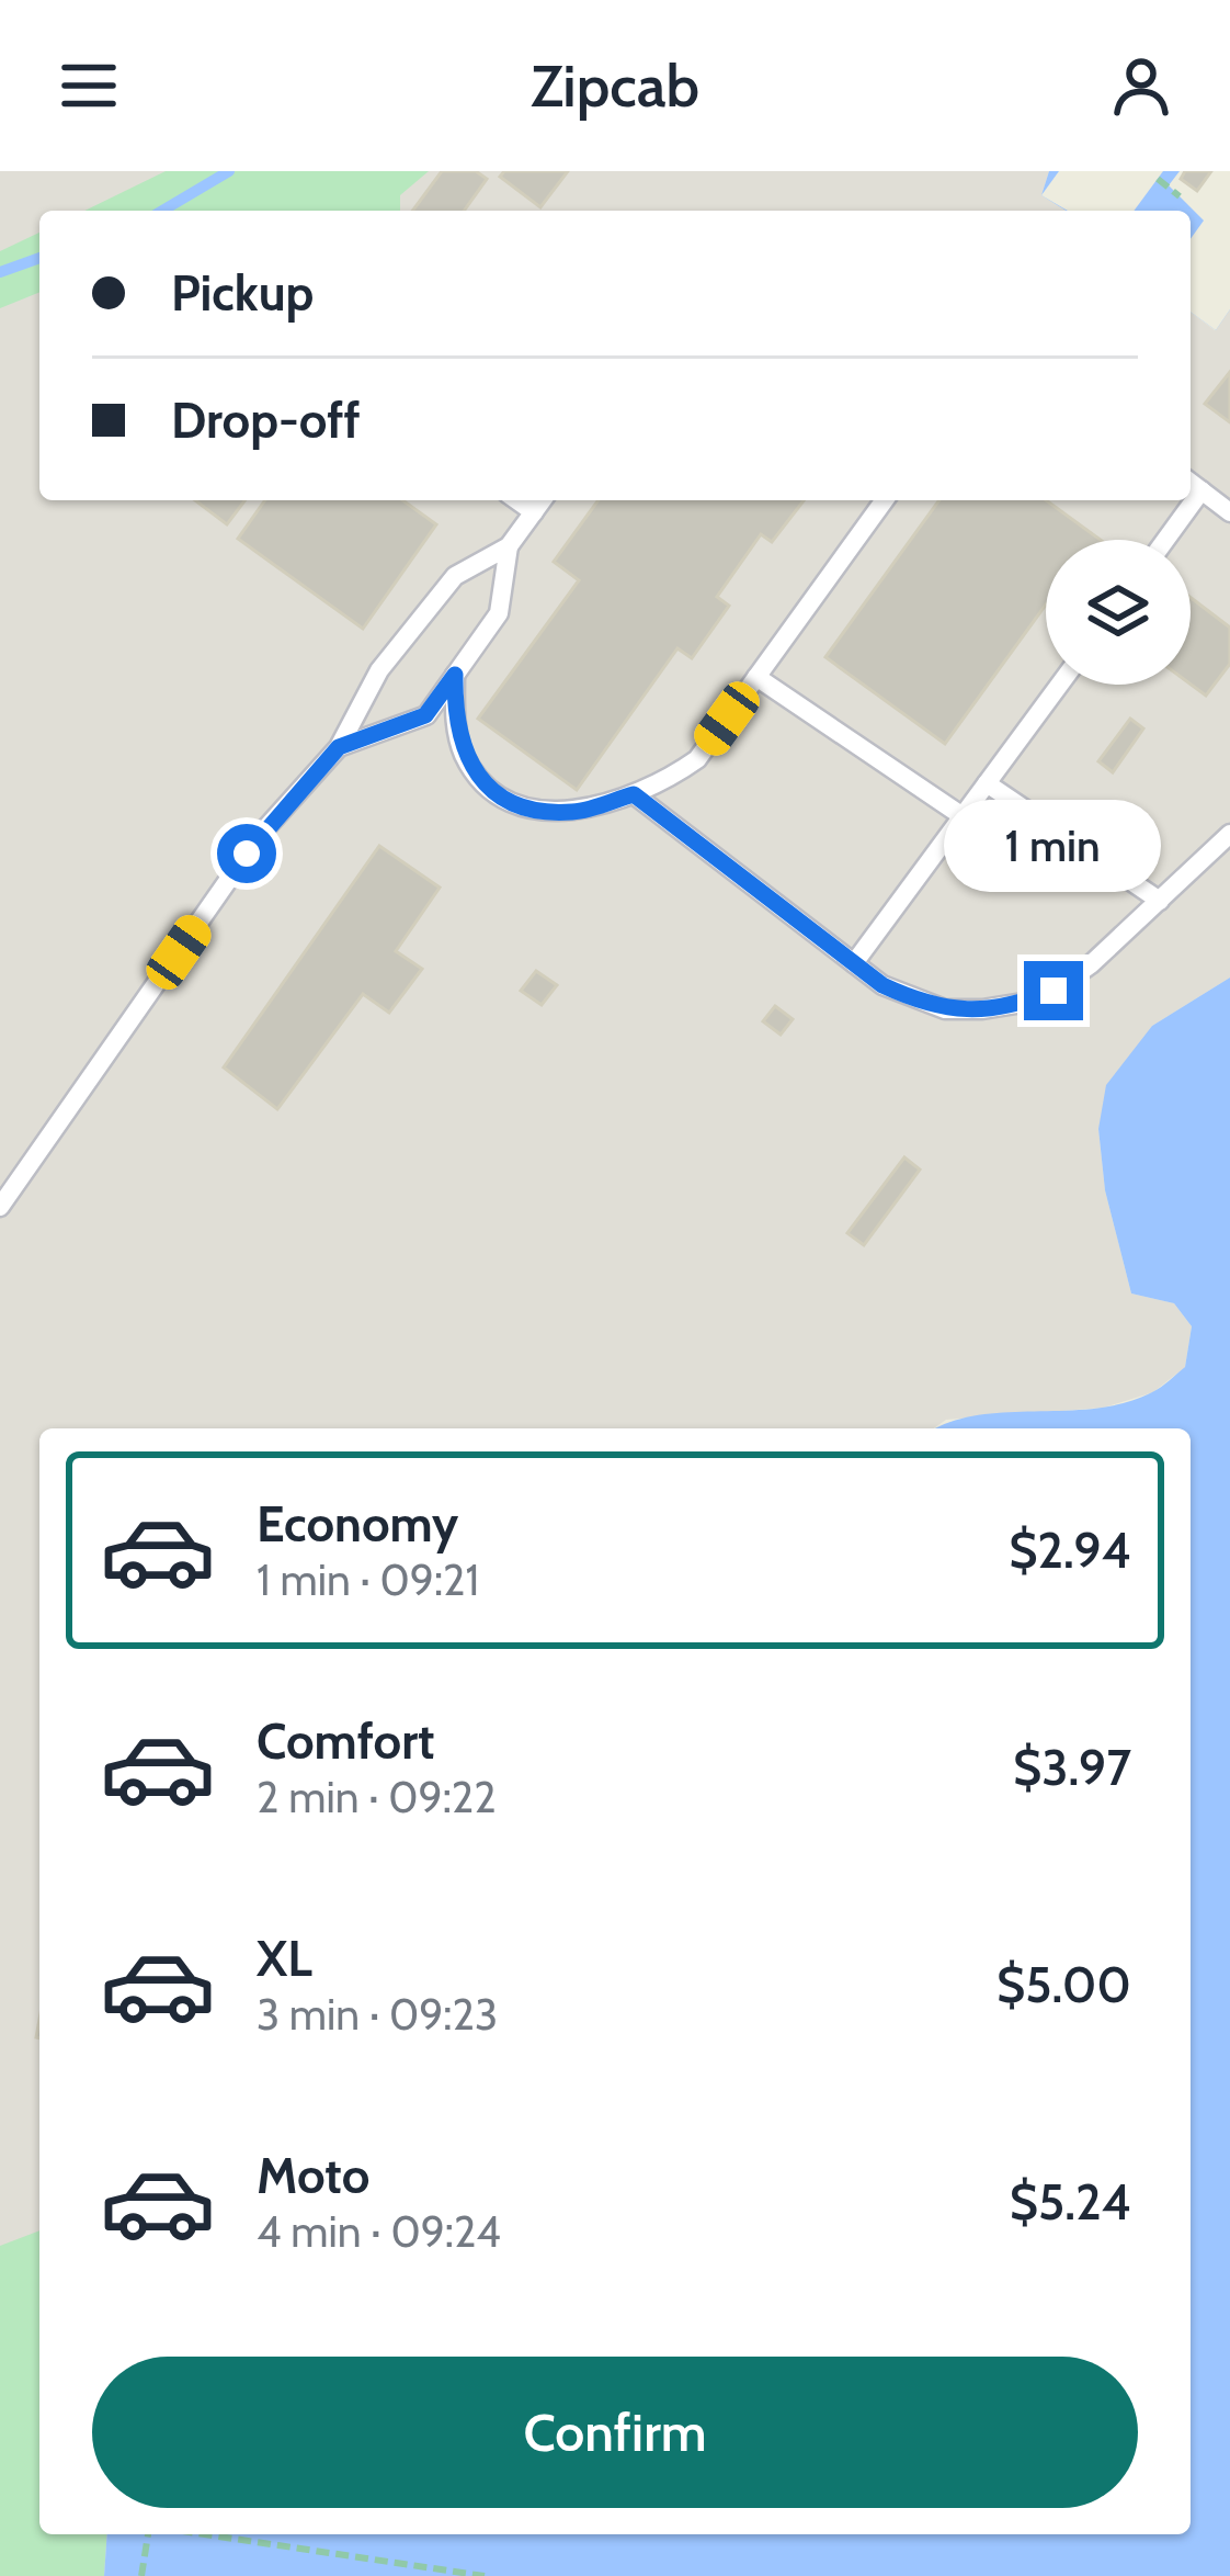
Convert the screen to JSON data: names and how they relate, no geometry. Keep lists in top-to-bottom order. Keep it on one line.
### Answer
{"page":{"header":"Zipcab","banner":["Pickup","Drop-off"],"bubble":"1 min","list":[{"name":"Economy","note":"1 min · 09:21","value":"$2.94"},{"name":"Comfort","note":"2 min · 09:22","value":"$3.97"},{"name":"XL","note":"3 min · 09:23","value":"$5.00"},{"name":"Moto","note":"4 min · 09:24","value":"$5.24"}],"buttons":"Confirm"}}
